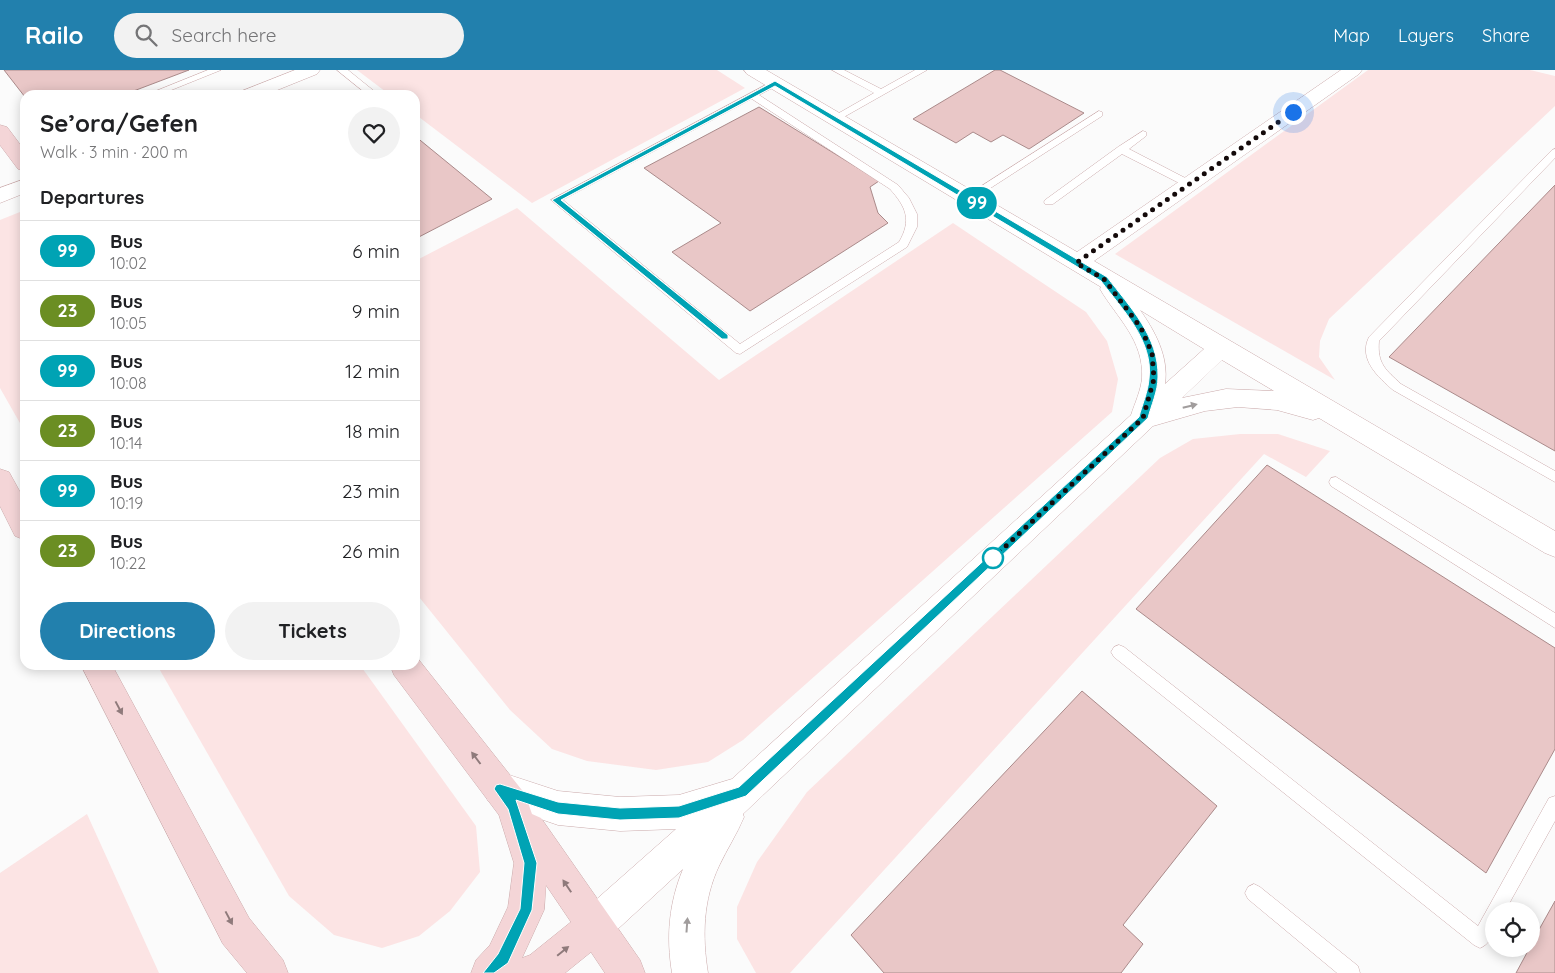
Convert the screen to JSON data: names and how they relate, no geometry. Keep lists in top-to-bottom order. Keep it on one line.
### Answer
{"lines":["bus line 99"],"page":{"header":"Railo","search":"Search here","nav":["Map","Layers","Share"],"on_map":"99","heading":[["Se’ora/Gefen","Walk · 3 min · 200 m"],"Departures"],"list":[{"mark":"99","name":"Bus","note":"10:02","value":"6 min"},{"mark":"23","name":"Bus","note":"10:05","value":"9 min"},{"mark":"99","name":"Bus","note":"10:08","value":"12 min"},{"mark":"23","name":"Bus","note":"10:14","value":"18 min"},{"mark":"99","name":"Bus","note":"10:19","value":"23 min"},{"mark":"23","name":"Bus","note":"10:22","value":"26 min"}],"buttons":["Directions","Tickets"]}}
